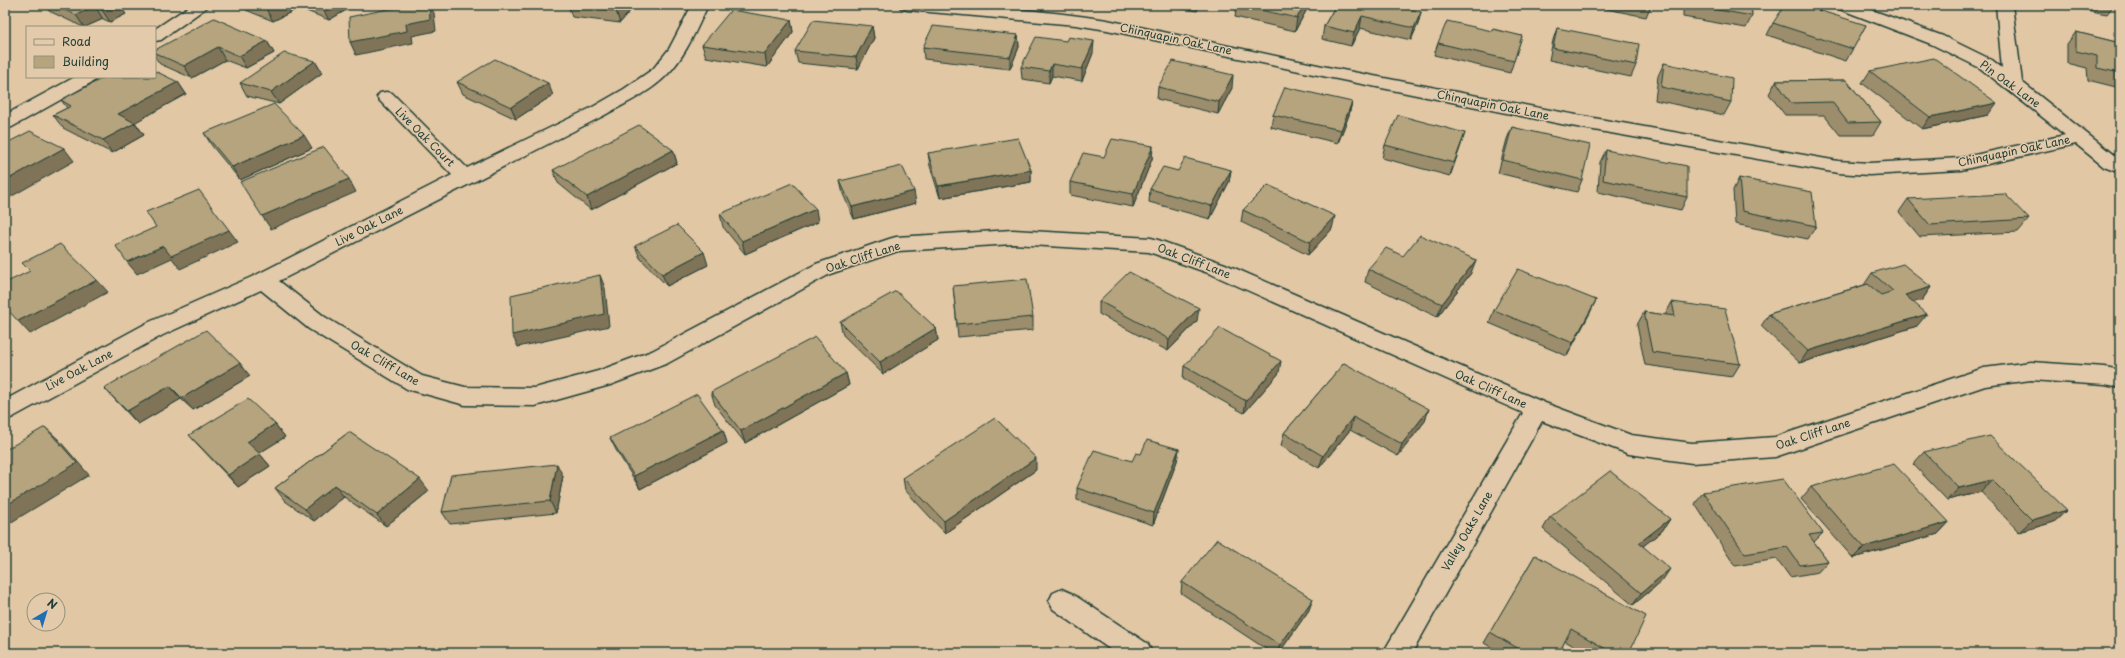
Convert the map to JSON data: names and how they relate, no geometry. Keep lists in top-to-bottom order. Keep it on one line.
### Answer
{"streets":{"street":["Chinquapin Oak Lane","Pin Oak Lane","Live Oak Court","Live Oak Lane","Oak Cliff Lane","Valley Oaks Lane"]},"crossings":[["Chinquapin Oak Lane","Pin Oak Lane"],["Live Oak Court","Live Oak Lane"],["Live Oak Lane","Oak Cliff Lane"],["Oak Cliff Lane","Valley Oaks Lane"]],"legend":["Road","Building"],"north":"top right"}
